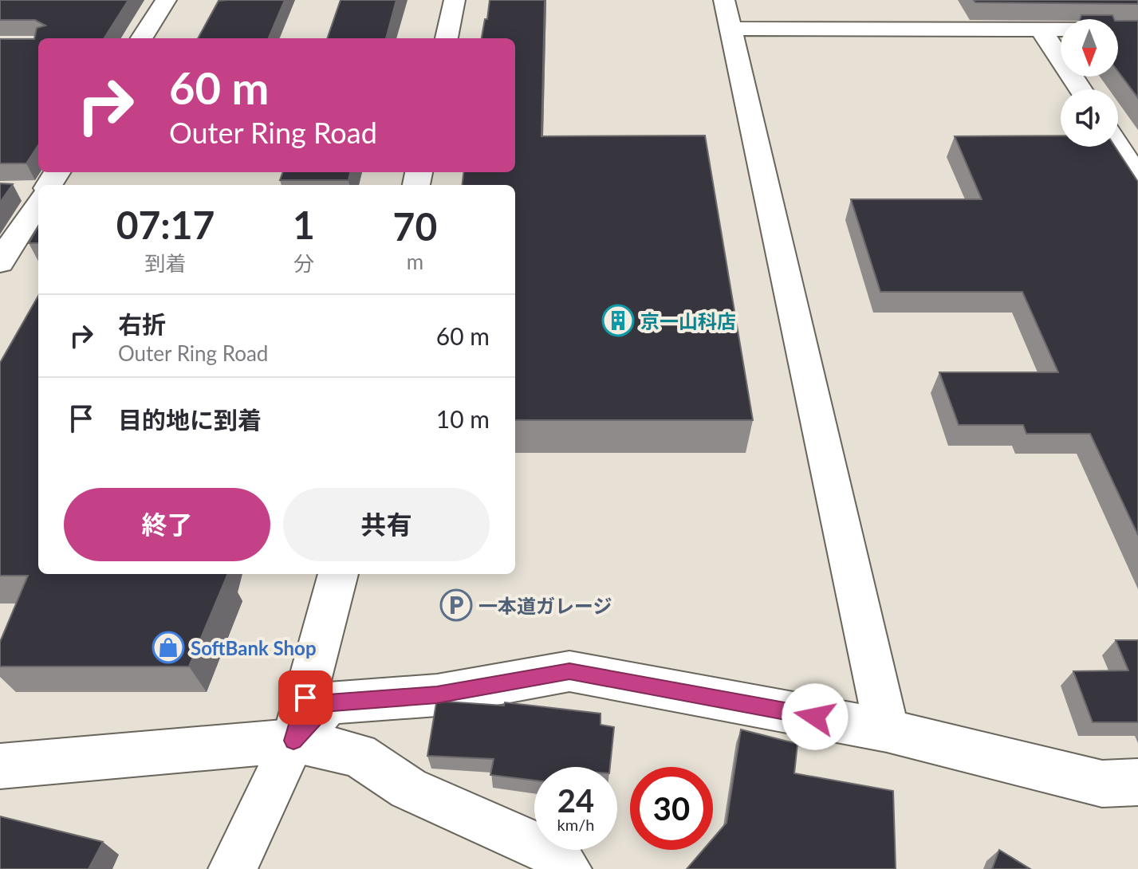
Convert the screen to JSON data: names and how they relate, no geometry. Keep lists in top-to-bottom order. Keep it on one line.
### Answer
{"places":{"building":["京一山科店"],"parking":["一本道ガレージ"],"shop":["SoftBank Shop"]},"north":"bottom","page":{"turn":["60 m","Outer Ring Road"],"eta":["07:17","到着","1","分","70","m"],"list":[{"name":"右折","note":"Outer Ring Road","value":"60 m"},{"name":"目的地に到着","value":"10 m"}],"buttons":["終了","共有"],"speed":"24 km/h","limit":"30"}}
